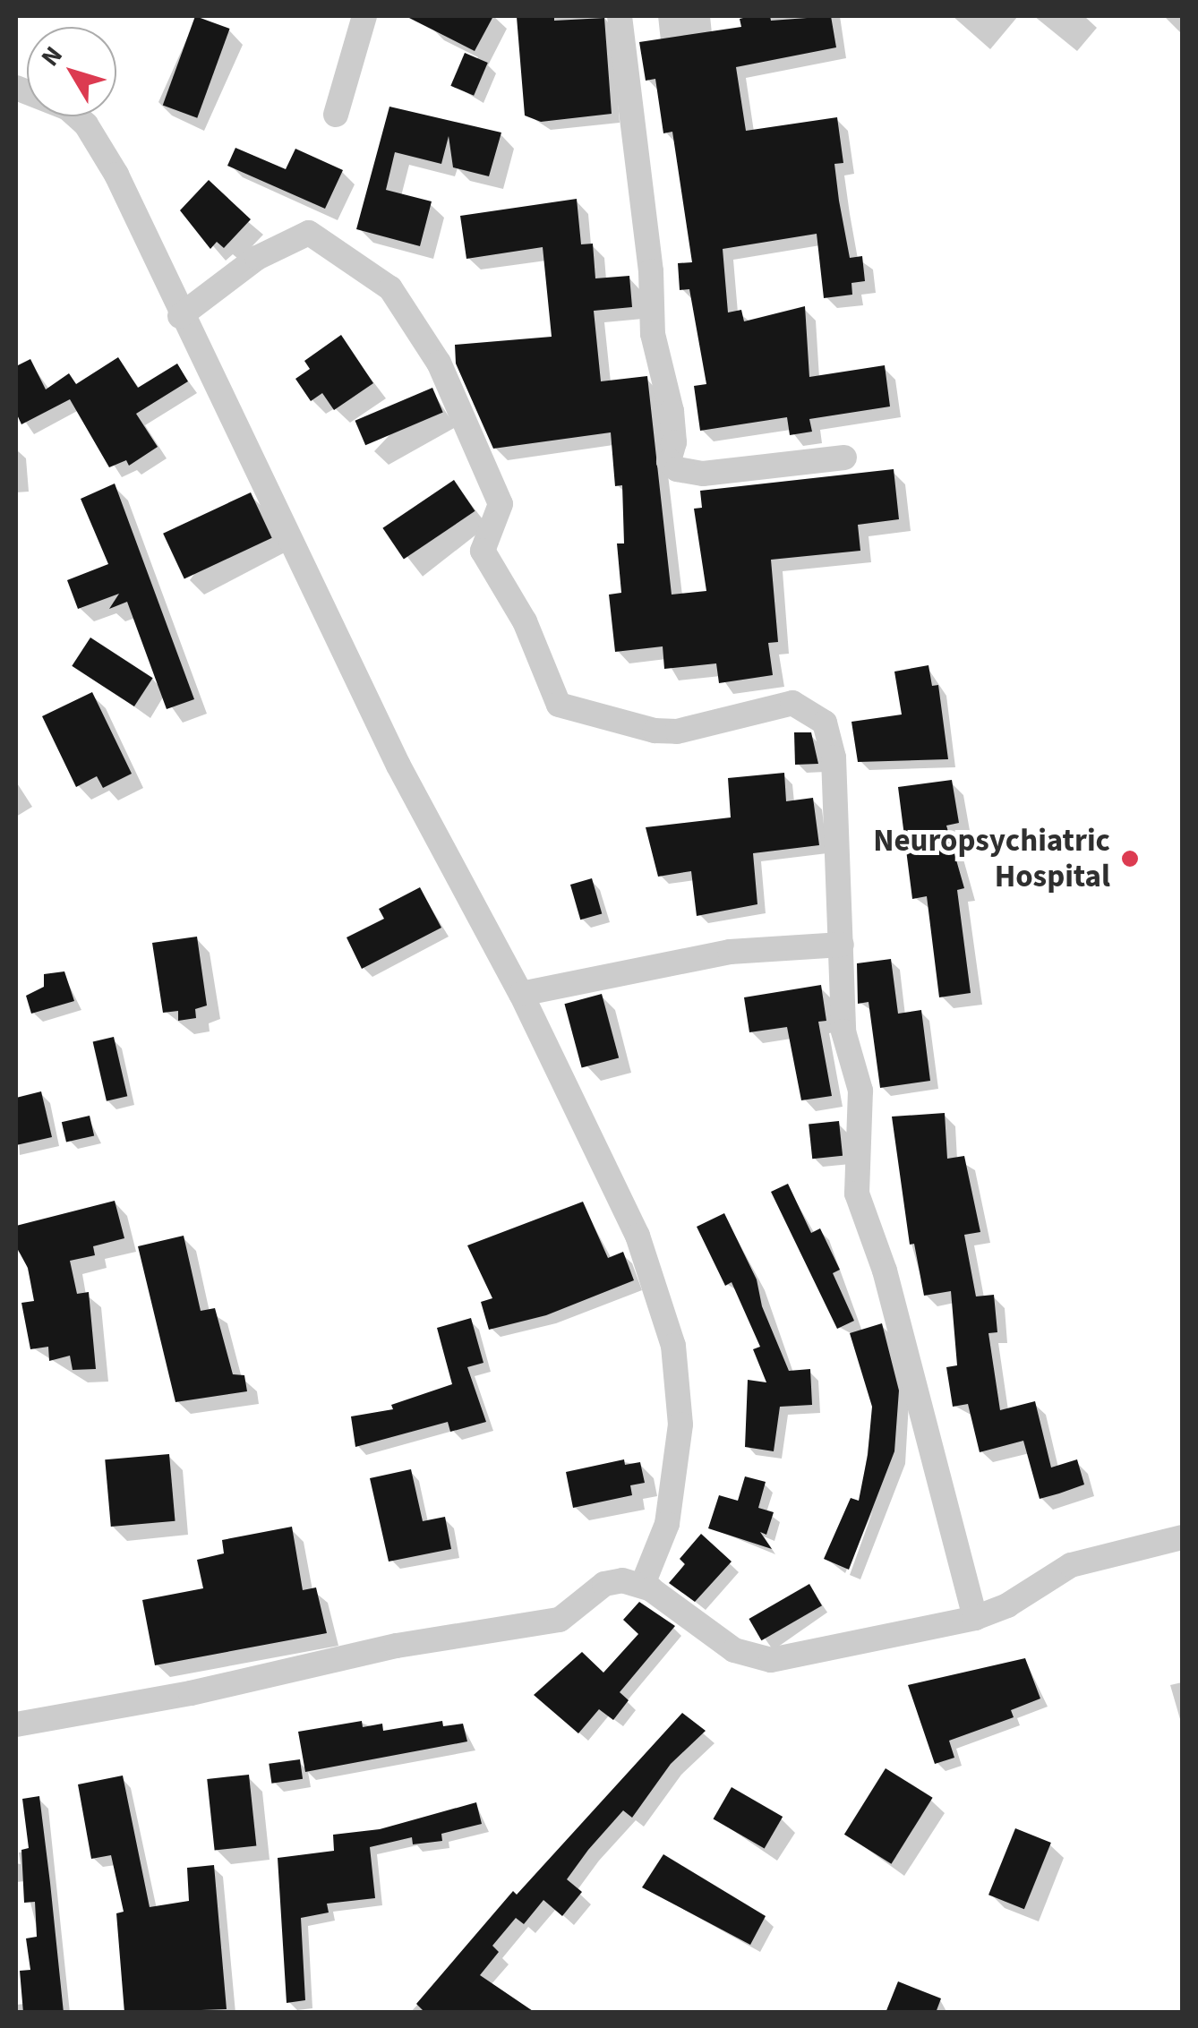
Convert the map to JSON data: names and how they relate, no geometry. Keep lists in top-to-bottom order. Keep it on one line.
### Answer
{"places":["Neuropsychiatric Hospital"],"north":"top left"}
